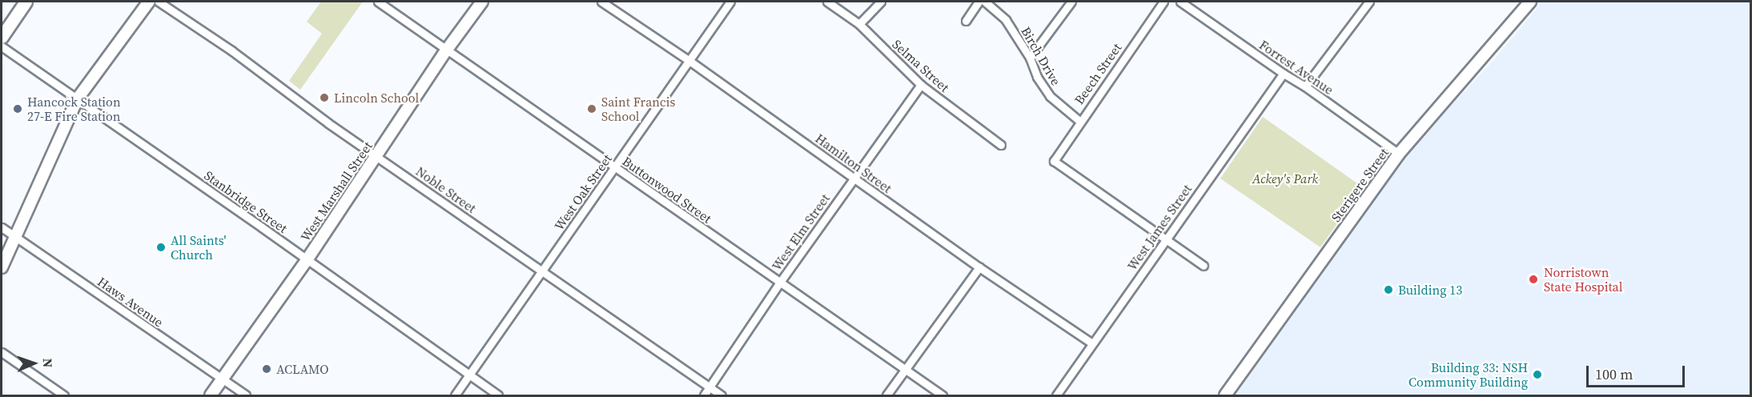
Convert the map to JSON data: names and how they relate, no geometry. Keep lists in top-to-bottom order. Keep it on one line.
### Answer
{"streets":{"street":["Birch Drive","Selma Street","Forrest Avenue","Beech Street","Hamilton Street","Sterigere Street","Noble Street","Buttonwood Street","West Marshall Street","West Oak Street","Stanbridge Street","West James Street","West Elm Street","Haws Avenue"]},"crossings":[["Birch Drive","Beech Street"],["Selma Street","West Elm Street"],["Forrest Avenue","Sterigere Street"],["Forrest Avenue","West James Street"],["Beech Street","West James Street"],["Hamilton Street","West Oak Street"],["Hamilton Street","West James Street"],["Hamilton Street","West Elm Street"],["Noble Street","West Marshall Street"],["Noble Street","West Oak Street"],["Noble Street","West Elm Street"],["Buttonwood Street","West Marshall Street"],["Buttonwood Street","West Oak Street"],["Buttonwood Street","West Elm Street"],["West Marshall Street","Stanbridge Street"],["West Marshall Street","Haws Avenue"],["West Oak Street","Stanbridge Street"]],"parks":["Ackey's Park"],"places":["Lincoln School","Hancock Station 27-E Fire Station","Saint Francis School","All Saints' Church","Norristown State Hospital","Building 13","ACLAMO","Building 33: NSH Community Building"],"scale_bar":"100 m","north":"right"}
